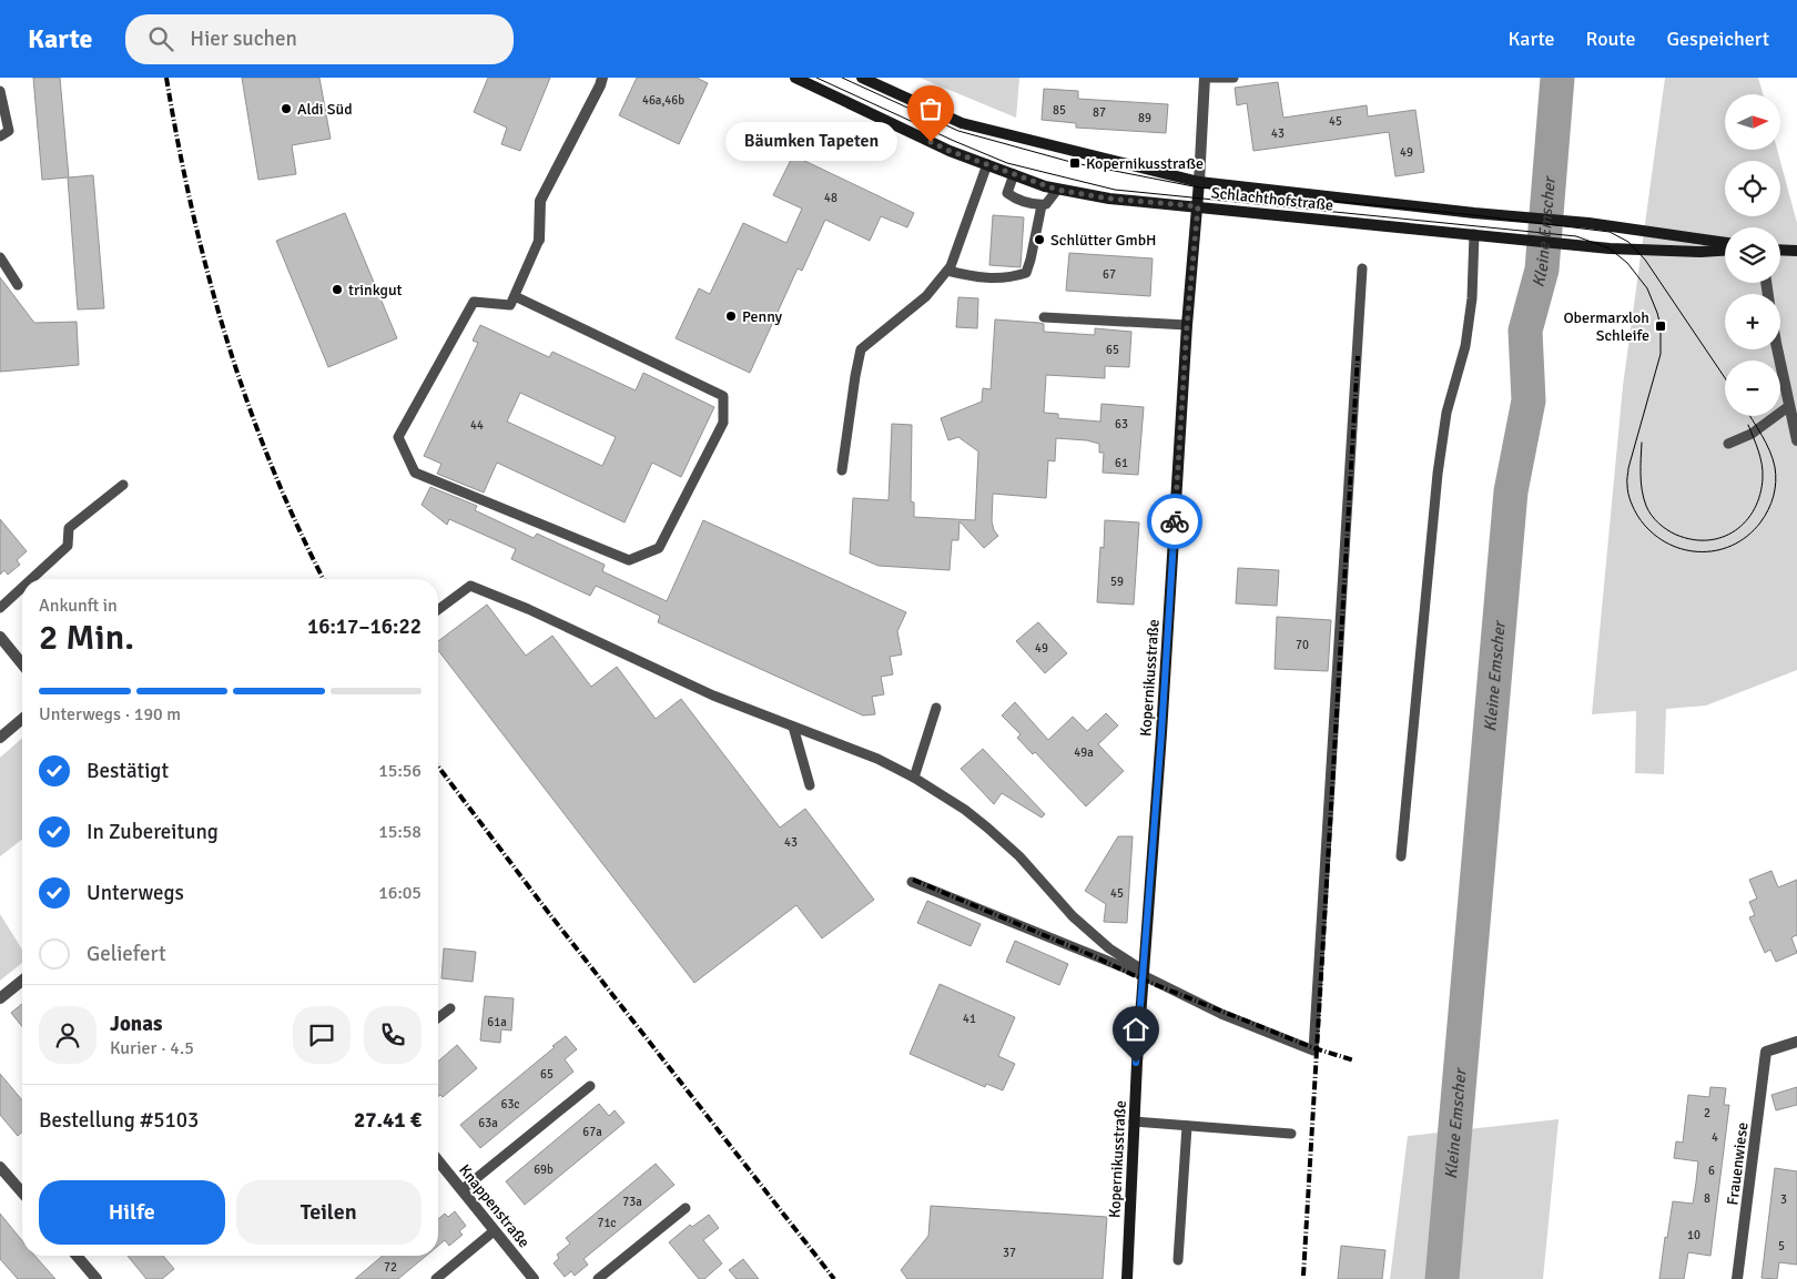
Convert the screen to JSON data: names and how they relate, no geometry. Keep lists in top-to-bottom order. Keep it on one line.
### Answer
{"streets":{"street":["Schlachthofstraße","Kopernikusstraße","Frauenwiese","Knappenstraße"]},"crossings":[["Schlachthofstraße","Kopernikusstraße"]],"water":["Kleine Emscher"],"places":{"other":["Aldi Süd","Bäumken Tapeten","Schlütter GmbH","trinkgut","Penny"],"transit":["Kopernikusstraße","Obermarxloh Schleife"]},"house_numbers":["46a,46b","85","87","89","45","43","49","48","67","65","63","44","61","59","70","49","49a","43","45","41","61a","65","63c","2","63a","67a","4","69b","6","8","3","73a","71c","10","5","37","72"],"north":"right","page":{"header":"Karte","search":"Hier suchen","nav":["Karte","Route","Gespeichert"],"map_buttons":["+","−"],"bubble":"Bäumken Tapeten","heading":["2 Min.","Ankunft in","16:17–16:22"],"panel":["Jonas","Kurier · 4.5","Bestellung #5103","27.41 €"],"bar":"Unterwegs · 190 m","list":[["Bestätigt","15:56"],["In Zubereitung","15:58"],["Unterwegs","16:05"],"Geliefert"],"buttons":["Hilfe","Teilen"]}}
